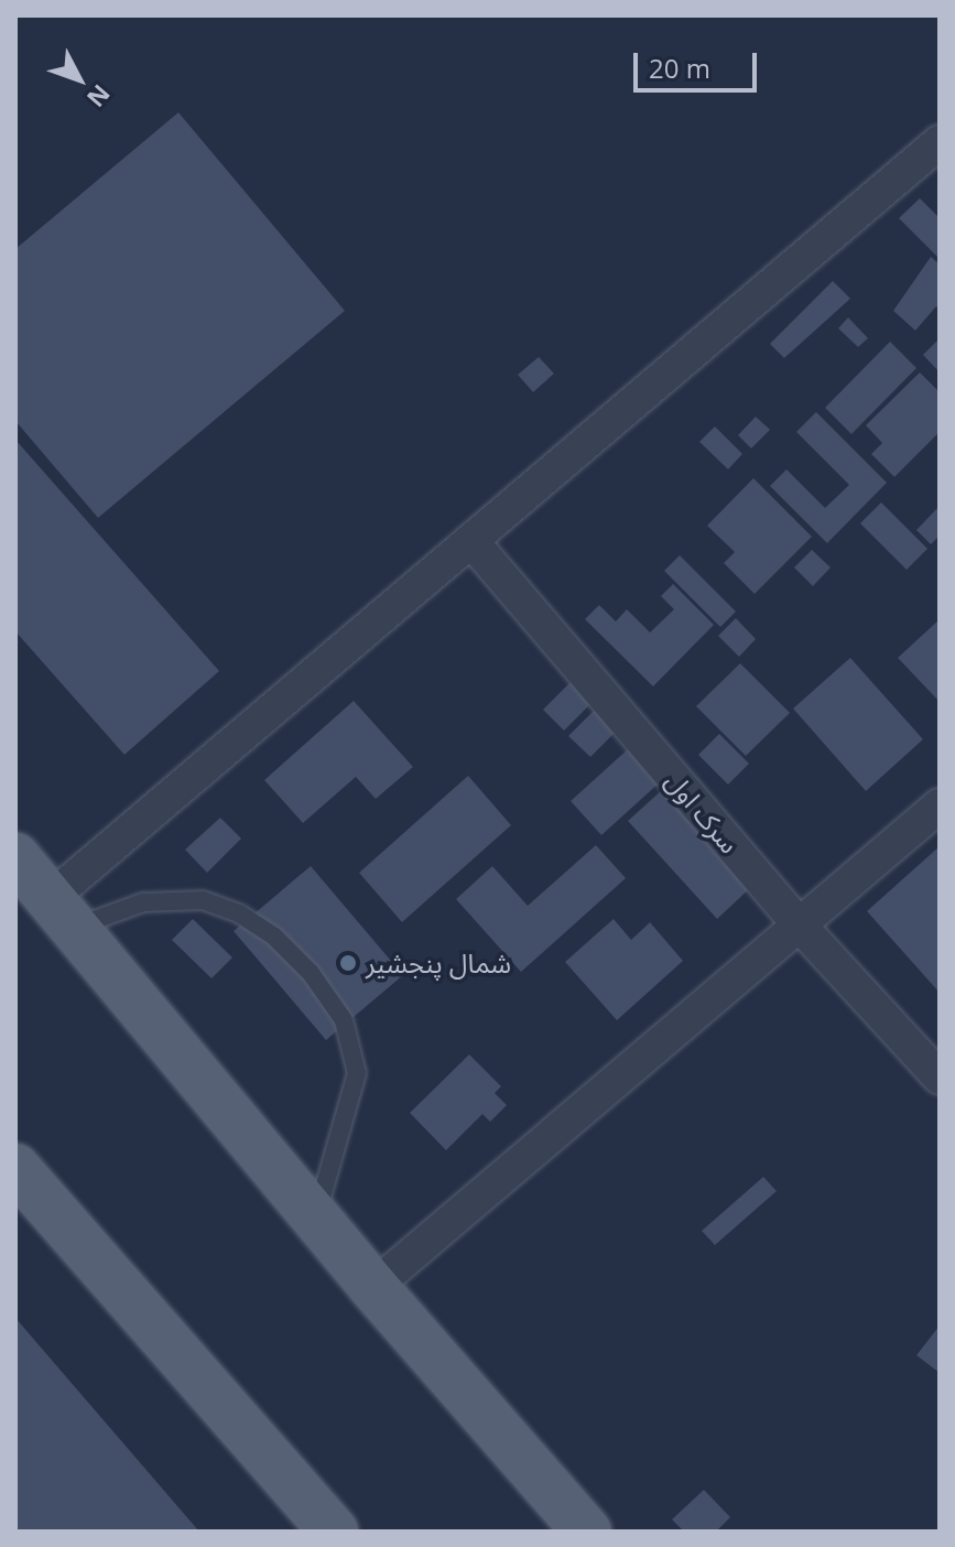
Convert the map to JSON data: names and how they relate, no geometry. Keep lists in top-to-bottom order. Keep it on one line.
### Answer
{"streets":{"street":["سرک‌ اول"]},"places":["شمال پنجشیر"],"scale_bar":"20 m","north":"bottom right"}
